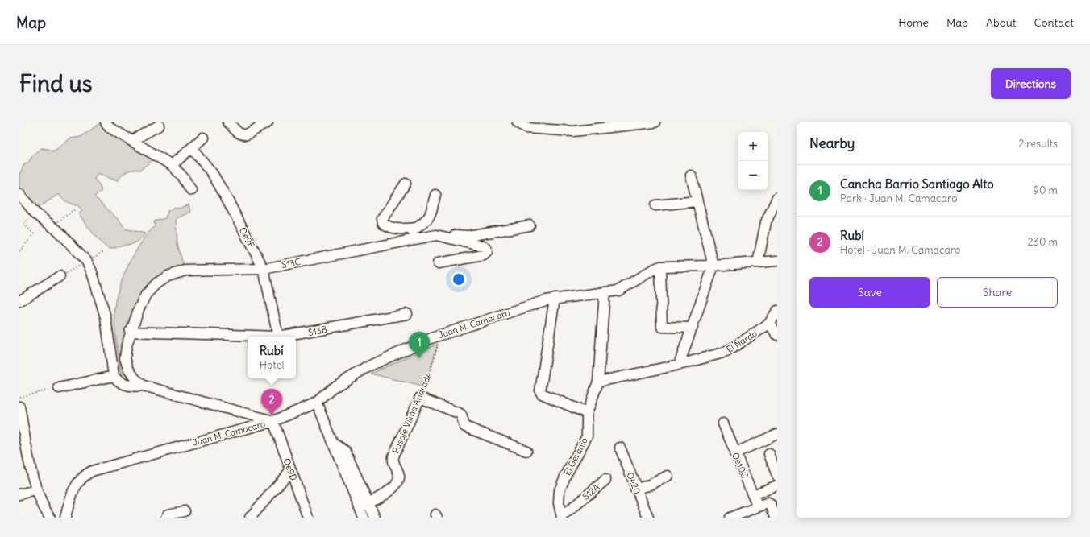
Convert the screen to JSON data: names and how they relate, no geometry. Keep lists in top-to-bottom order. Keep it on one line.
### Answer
{"streets":{"street":["Oe9F","S13C","Juan M. Camacaro","S13B","El Nardo","Pasaje Vilma Andrade","El Geranio","Oe10C","Oe9D","Oe20","S12A"]},"crossings":[["Oe9F","S13C"],["Oe9F","S13B"],["S13C","S13B"],["Juan M. Camacaro","Pasaje Vilma Andrade"],["Juan M. Camacaro","El Geranio"],["Juan M. Camacaro","Oe9D"],["El Geranio","S12A"]],"page":{"header":"Map","nav":["Home","Map","About","Contact"],"buttons":["Directions",["Save","Share"]],"title":"Find us","heading":["Nearby","2 results"],"map_buttons":["+","−"],"list":[{"mark":"1","name":"Cancha Barrio Santiago Alto","note":"Park · Juan M. Camacaro","value":"90 m"},{"mark":"2","name":"Rubí","note":"Hotel · Juan M. Camacaro","value":"230 m"}],"pins":["1","2"],"popup":["Rubí","Hotel"]}}
